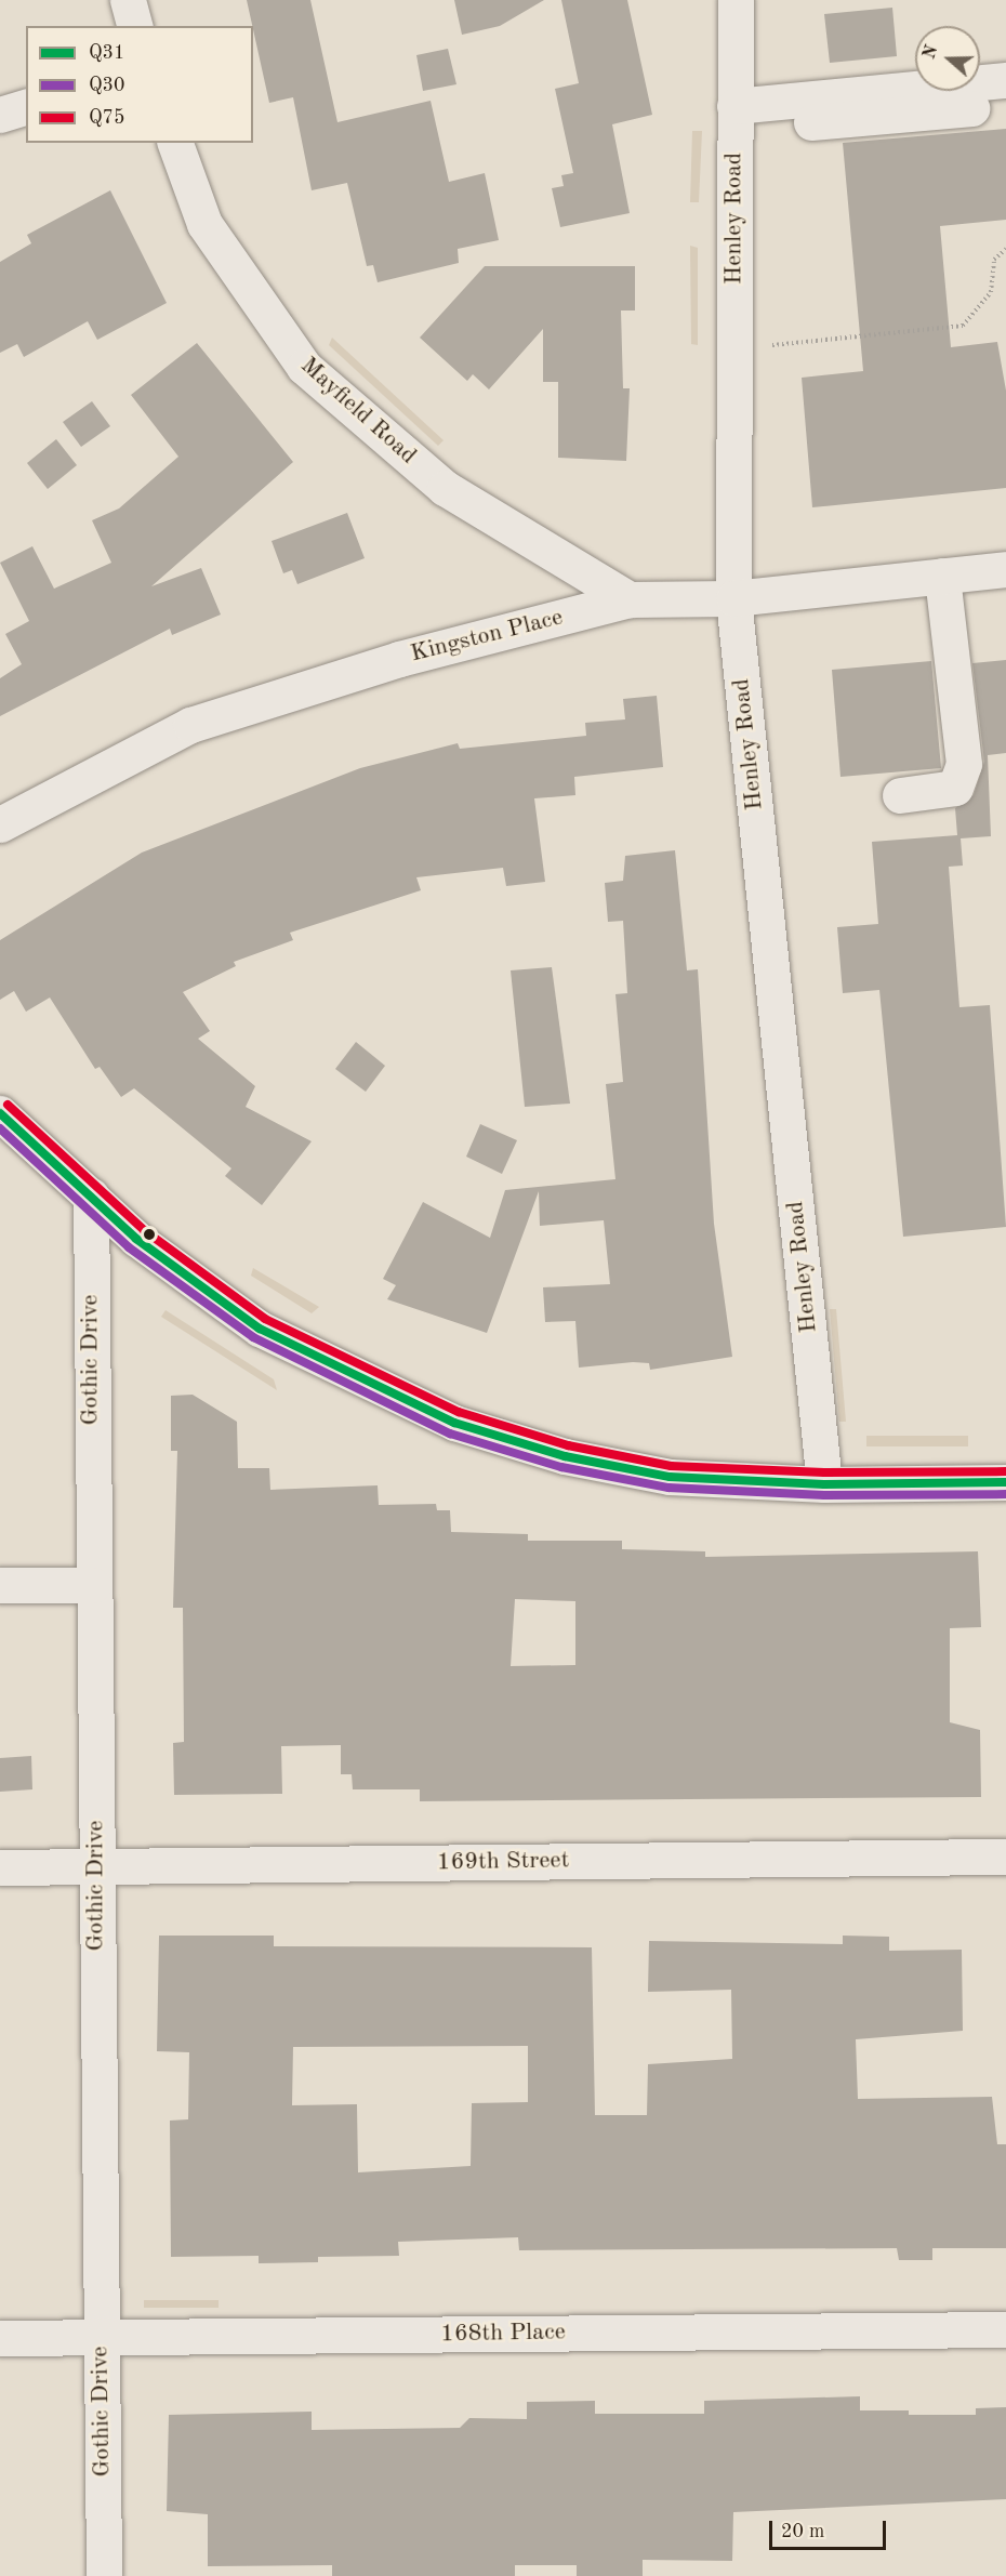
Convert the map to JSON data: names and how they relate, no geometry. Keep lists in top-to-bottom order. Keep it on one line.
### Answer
{"streets":{"street":["Henley Road","Mayfield Road","Kingston Place","Gothic Drive","169th Street","168th Place"]},"crossings":[["Henley Road","Kingston Place"],["Mayfield Road","Kingston Place"],["Gothic Drive","169th Street"],["Gothic Drive","168th Place"]],"lines":["transit line Q75","transit line Q31","transit line Q30"],"legend":["Q31","Q30","Q75"],"scale_bar":"20 m","north":"left"}
